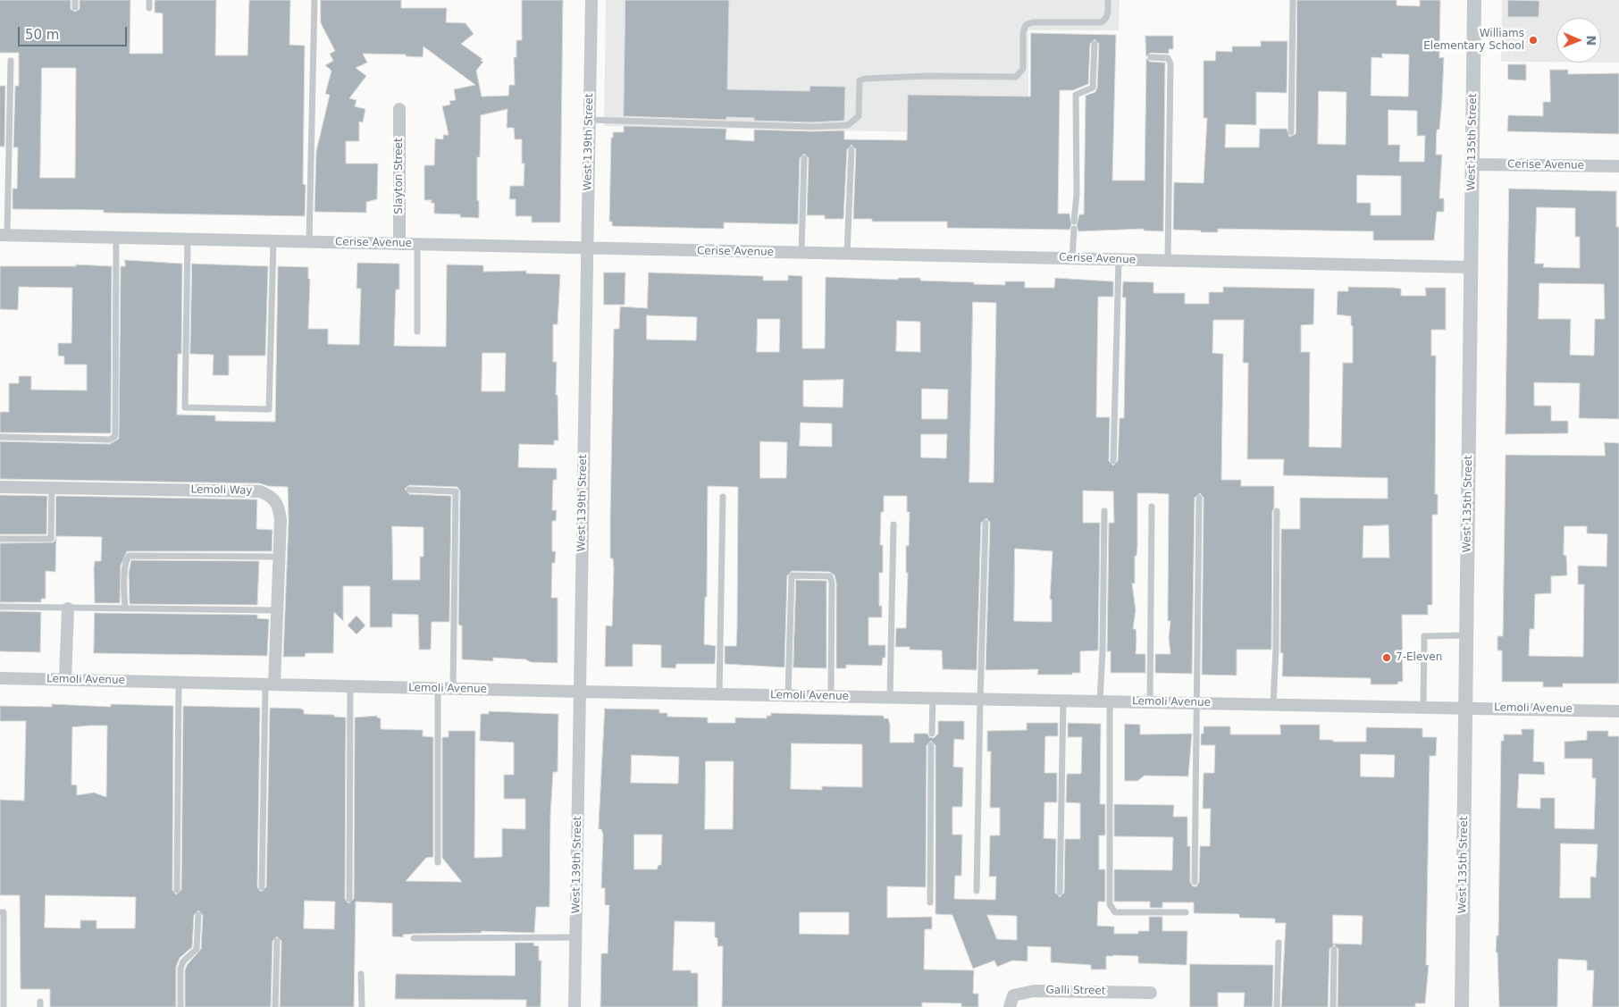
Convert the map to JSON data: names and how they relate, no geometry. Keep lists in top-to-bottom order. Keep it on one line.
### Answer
{"streets":{"street":["West 139th Street","West 135th Street","Cerise Avenue","Slayton Street","Lemoli Way","Lemoli Avenue","Galli Street"]},"crossings":[["West 139th Street","Cerise Avenue"],["West 139th Street","Lemoli Avenue"],["West 135th Street","Cerise Avenue"],["West 135th Street","Lemoli Avenue"],["Cerise Avenue","Slayton Street"],["Lemoli Way","Lemoli Avenue"]],"places":["Williams Elementary School","7-Eleven"],"scale_bar":"50 m","north":"right"}
